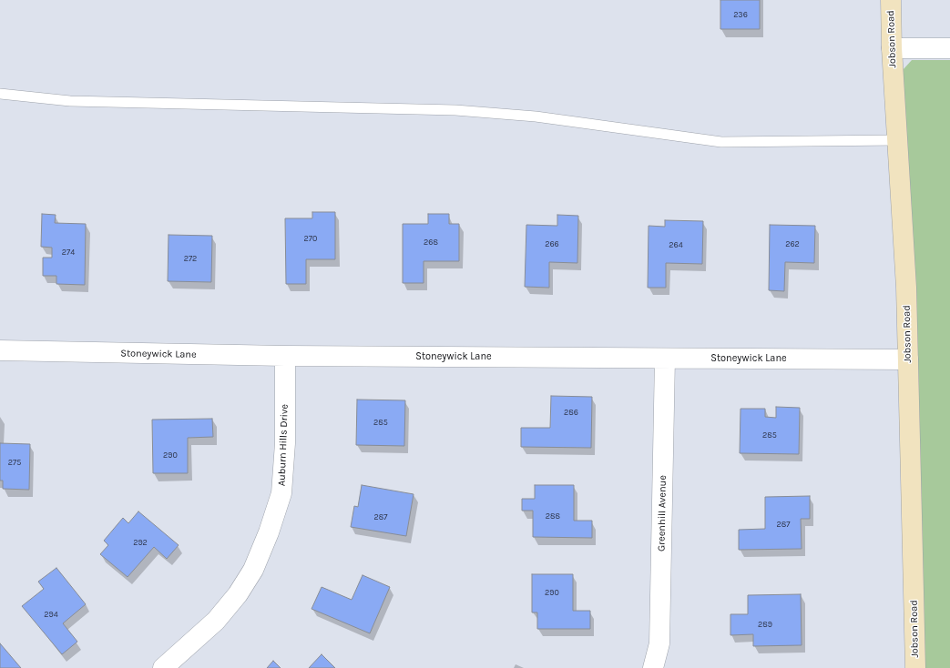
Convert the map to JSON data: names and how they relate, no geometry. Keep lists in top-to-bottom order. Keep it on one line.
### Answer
{"streets":{"street":["Jobson Road","Stoneywick Lane","Auburn Hills Drive","Greenhill Avenue"]},"crossings":[["Jobson Road","Stoneywick Lane"],["Stoneywick Lane","Auburn Hills Drive"],["Stoneywick Lane","Greenhill Avenue"]],"house_numbers":["236","270","268","266","262","264","274","272","286","285","285","290","275","288","287","287","292","290","294","289"]}
